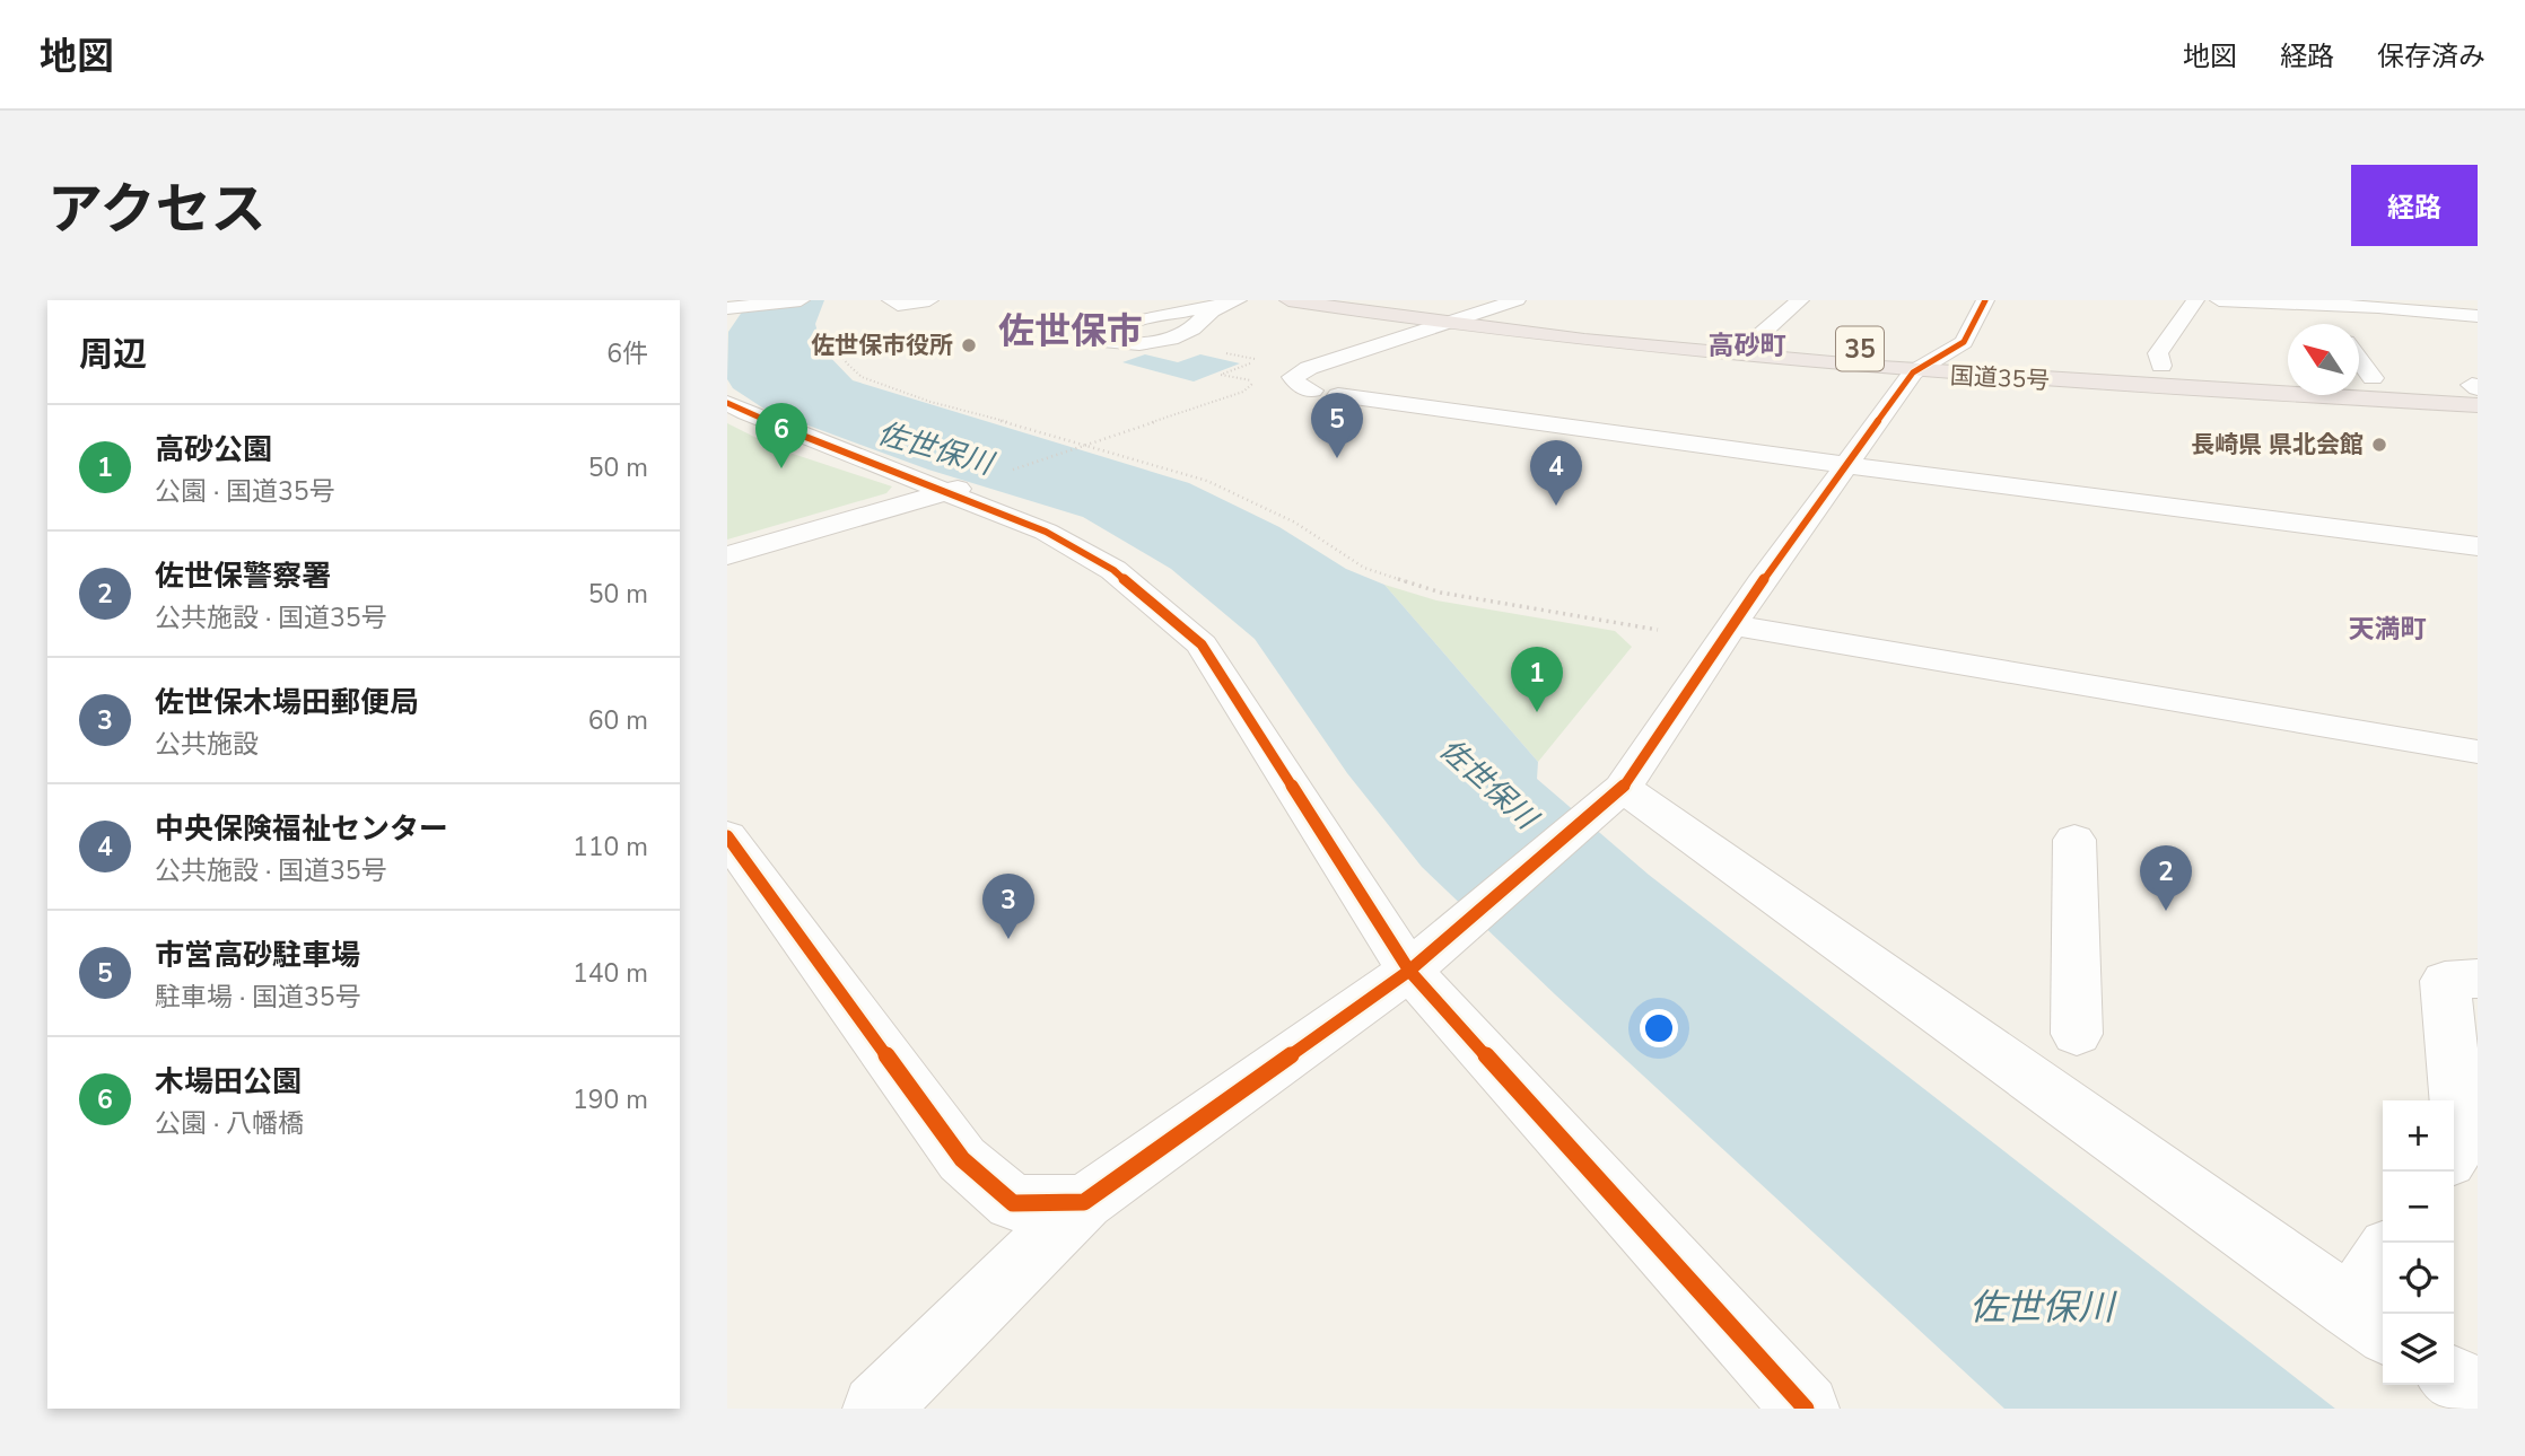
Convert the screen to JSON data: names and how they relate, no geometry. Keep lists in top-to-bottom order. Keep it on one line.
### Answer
{"streets":{"highway":["35","国道35号"]},"districts":["佐世保市","高砂町","天満町"],"water":["佐世保川"],"places":["佐世保市役所","長崎県 県北会館"],"north":"top left","page":{"header":"地図","nav":["地図","経路","保存済み"],"title":"アクセス","buttons":"経路","heading":["周辺","6件"],"pins":["5","6","4","1","2","3"],"list":[{"mark":"1","name":"高砂公園","note":"公園 · 国道35号","value":"50 m"},{"mark":"2","name":"佐世保警察署","note":"公共施設 · 国道35号","value":"50 m"},{"mark":"3","name":"佐世保木場田郵便局","note":"公共施設","value":"60 m"},{"mark":"4","name":"中央保険福祉センター","note":"公共施設 · 国道35号","value":"110 m"},{"mark":"5","name":"市営高砂駐車場","note":"駐車場 · 国道35号","value":"140 m"},{"mark":"6","name":"木場田公園","note":"公園 · 八幡橋","value":"190 m"}],"map_buttons":["+","−"]}}
